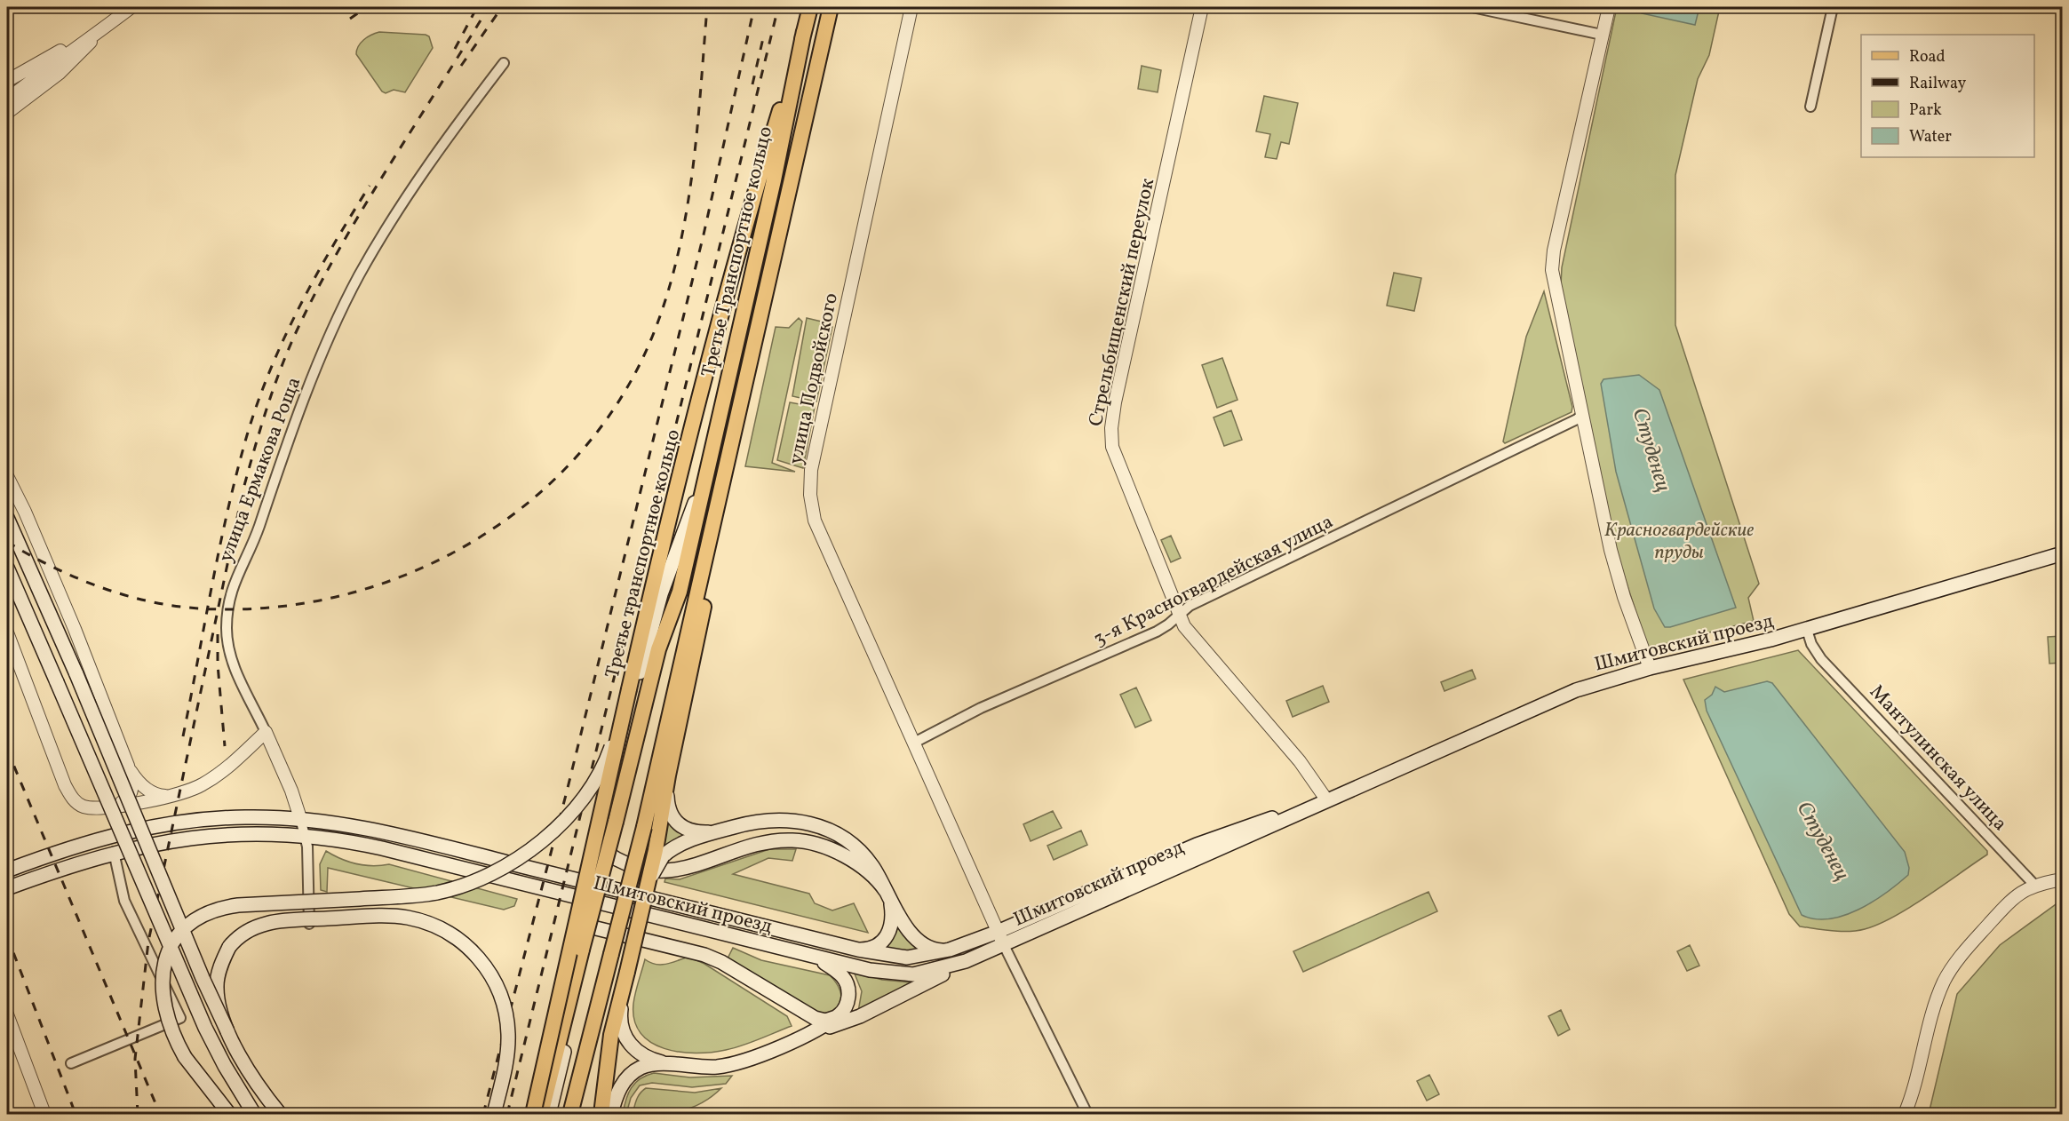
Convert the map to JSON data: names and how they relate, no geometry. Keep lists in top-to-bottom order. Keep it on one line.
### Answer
{"streets":{"main road":["Третье Транспортное кольцо","Третье транспортное кольцо","Шмитовский проезд"],"street":["Стрельбищенский переулок","улица Подвойского","улица Ермакова Роща","3-я Красногвардейская улица","Мантулинская улица"]},"crossings":[["Третье Транспортное кольцо","Третье транспортное кольцо"],["Стрельбищенский переулок","3-я Красногвардейская улица"],["Стрельбищенский переулок","Шмитовский проезд"],["улица Подвойского","3-я Красногвардейская улица"],["улица Подвойского","Шмитовский проезд"],["улица Ермакова Роща","Шмитовский проезд"],["Шмитовский проезд","Мантулинская улица"]],"water":["Студенец"],"parks":["Красногвардейские пруды"],"legend":["Road","Railway","Park","Water"]}
